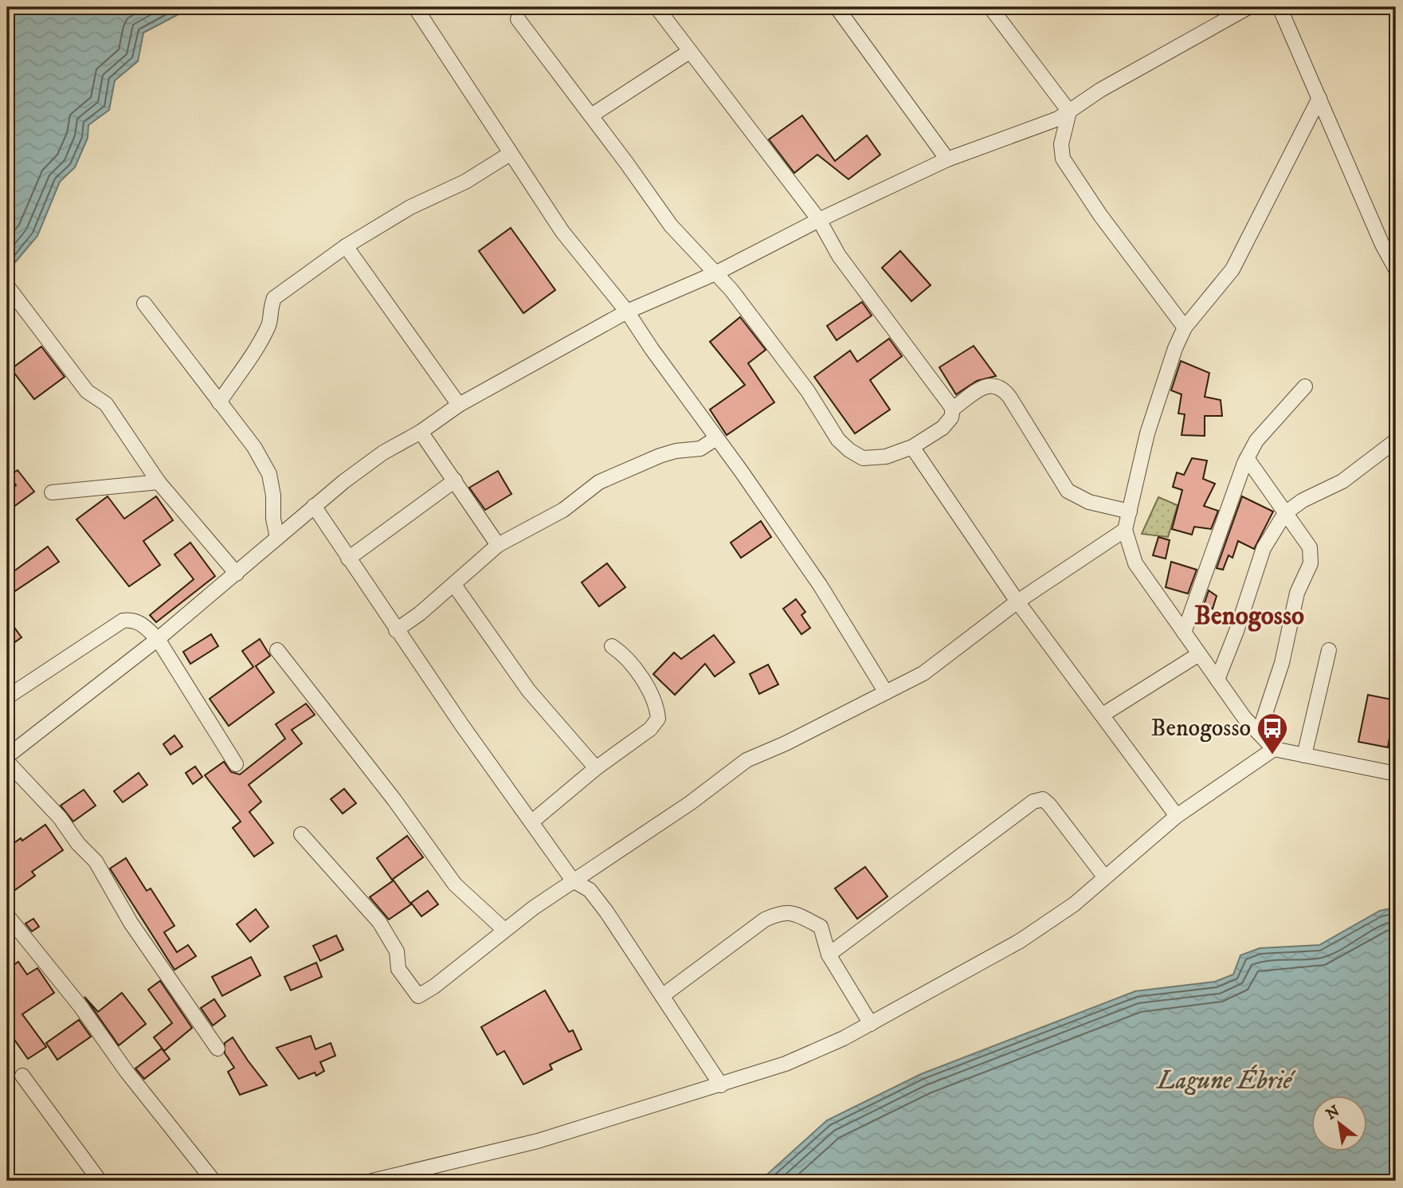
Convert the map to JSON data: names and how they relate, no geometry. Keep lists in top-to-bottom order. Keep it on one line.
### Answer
{"districts":["Benogosso"],"water":["Lagune Ébrié"],"places":{"bus stop":["Benogosso"]},"north":"top left"}
